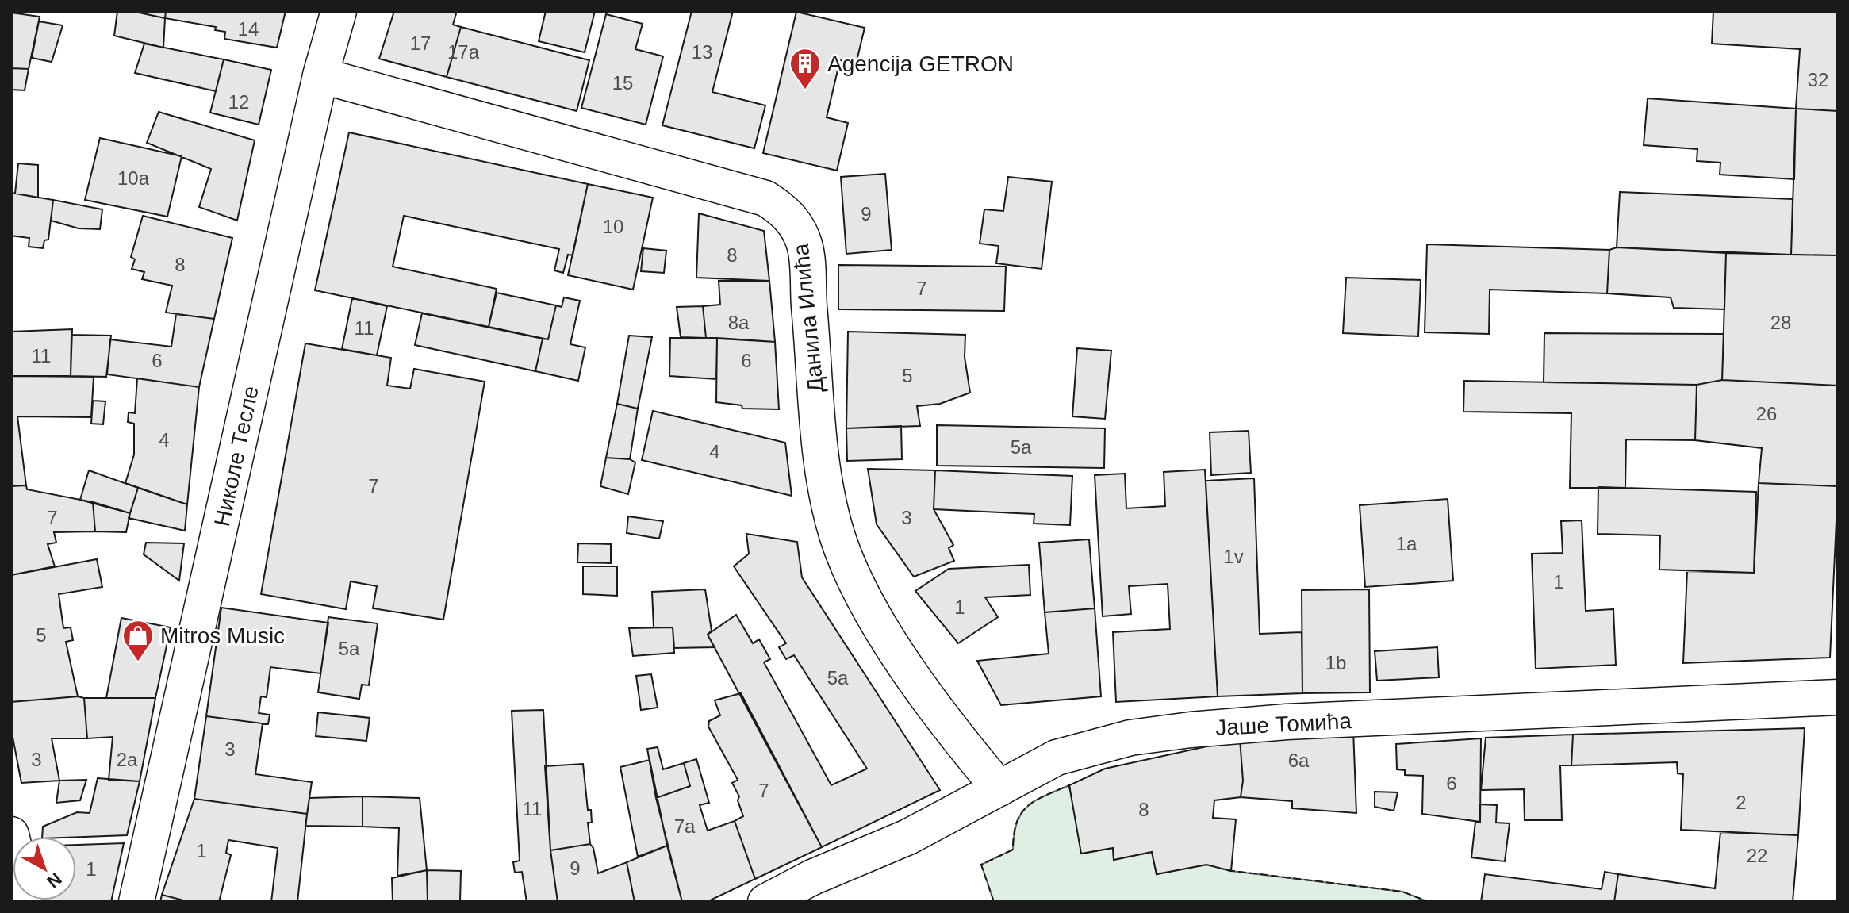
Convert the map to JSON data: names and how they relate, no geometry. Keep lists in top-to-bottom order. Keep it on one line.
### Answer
{"streets":{"street":["Данила Илића","Николе Тесле","Јаше Томића"]},"crossings":[["Данила Илића","Николе Тесле"],["Данила Илића","Јаше Томића"]],"places":{"building":["Agencija GETRON"],"shop":["Mitros Music"]},"house_numbers":["14","17","17a","13","32","15","12","10a","9","10","8","8","7","8a","28","11","11","6","6","5","26","4","5a","4","7","7","3","1a","1v","1","1","5","5a","1b","5a","3","3","2a","6a","6","7","2","11","8","7a","1","22","9","1"],"north":"bottom right"}
